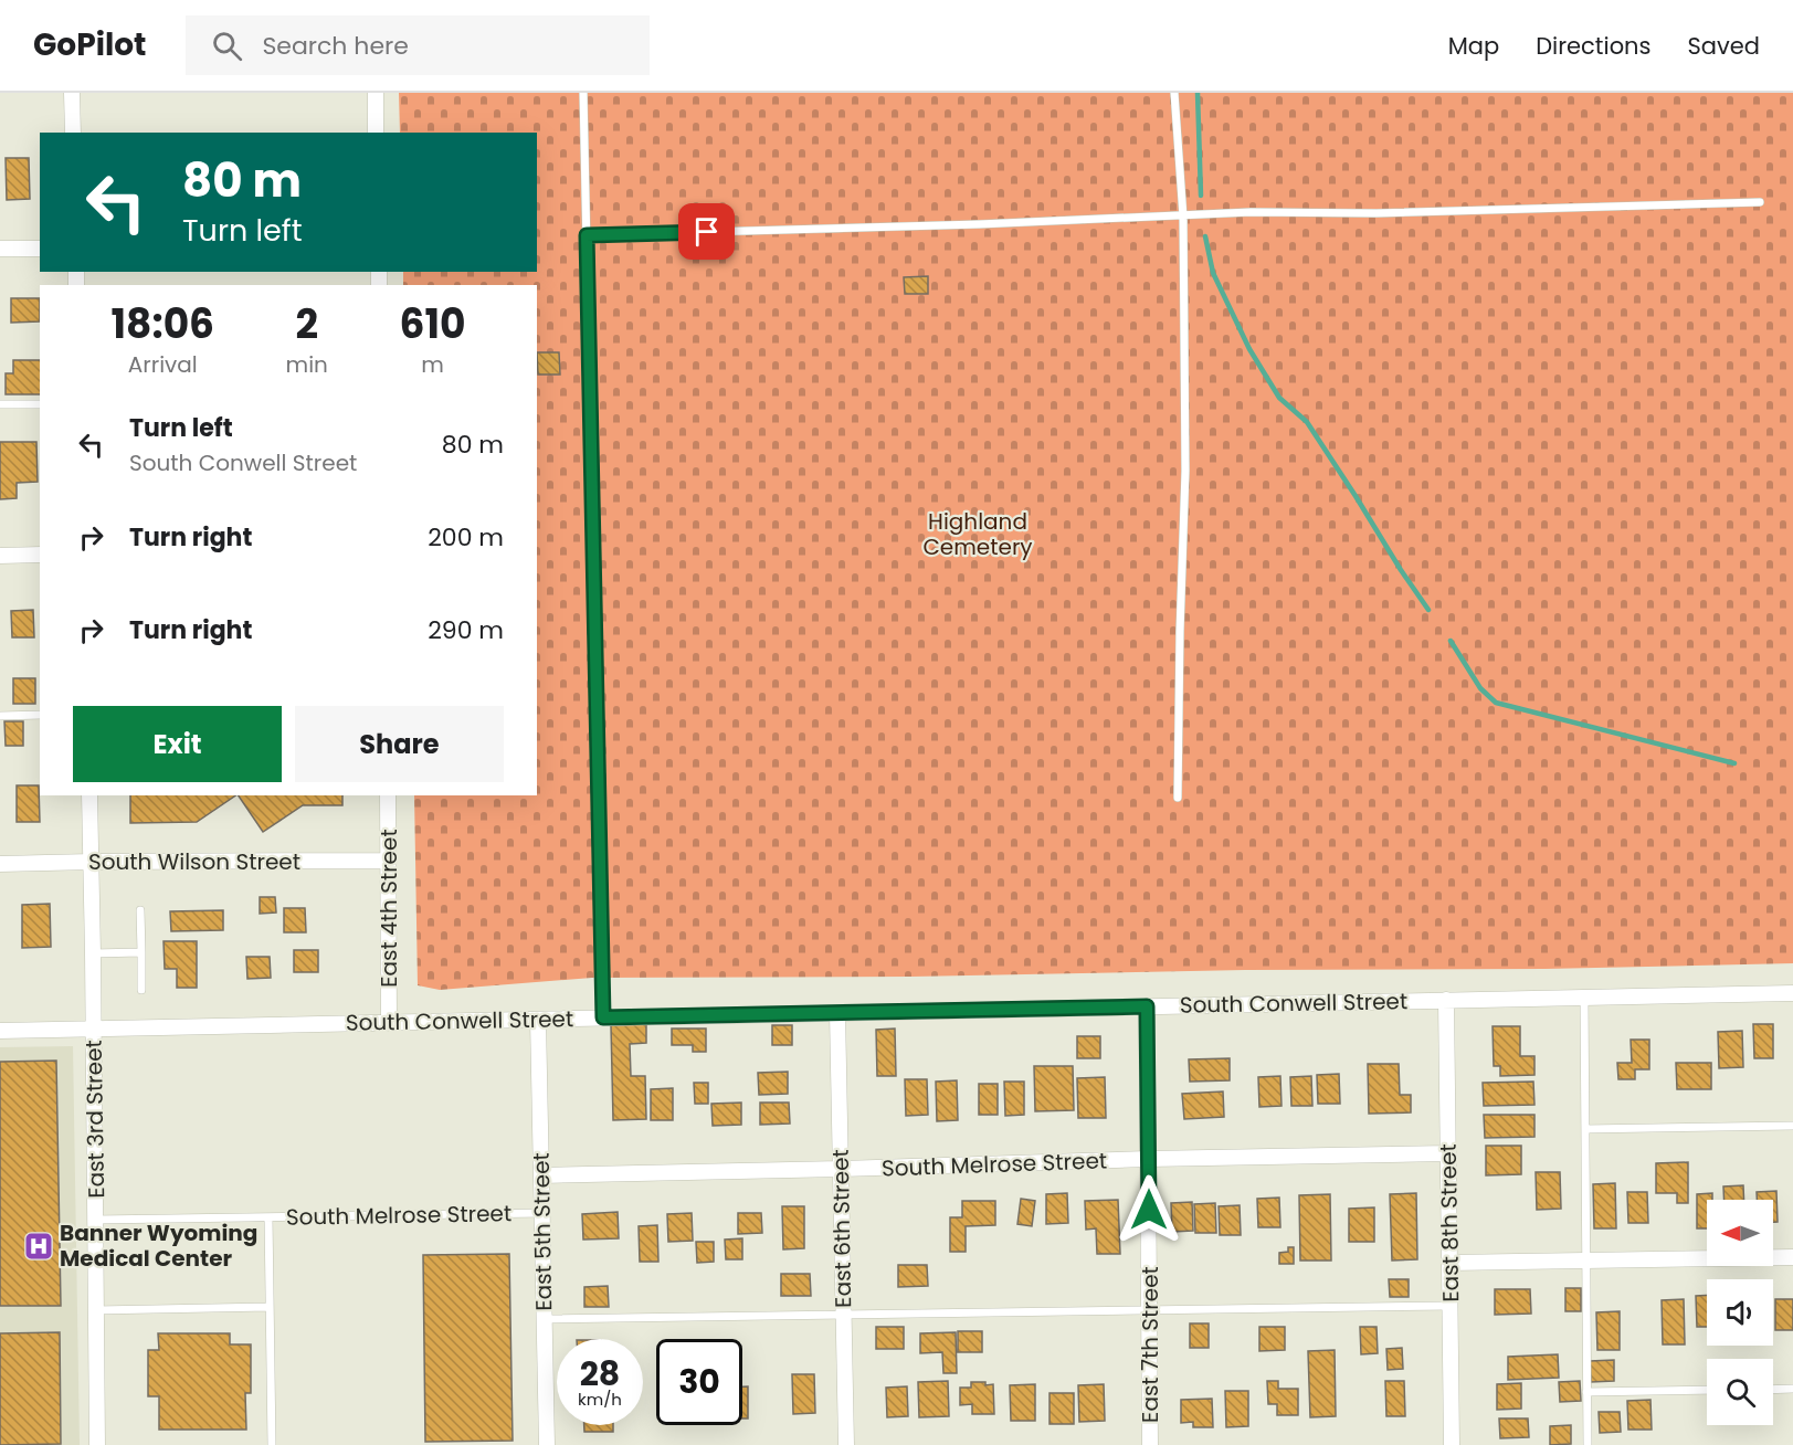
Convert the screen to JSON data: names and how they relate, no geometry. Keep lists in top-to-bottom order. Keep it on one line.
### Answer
{"streets":{"street":["South Wilson Street","East 4th Street","South Conwell Street","East 3rd Street","South Melrose Street","East 8th Street","East 6th Street","East 5th Street","East 7th Street"]},"crossings":[["South Wilson Street","East 4th Street"],["South Wilson Street","East 3rd Street"],["East 4th Street","South Conwell Street"],["South Conwell Street","East 3rd Street"],["South Conwell Street","East 8th Street"],["South Conwell Street","East 6th Street"],["South Conwell Street","East 5th Street"],["South Conwell Street","East 7th Street"],["East 3rd Street","South Melrose Street"],["South Melrose Street","East 8th Street"],["South Melrose Street","East 6th Street"],["South Melrose Street","East 5th Street"],["South Melrose Street","East 7th Street"]],"parks":["Highland Cemetery"],"places":{"hospital":["Banner Wyoming Medical Center"]},"north":"left","page":{"header":"GoPilot","search":"Search here","nav":["Map","Directions","Saved"],"turn":["80 m","Turn left"],"eta":["18:06","Arrival","2","min","610","m"],"list":[{"name":"Turn left","note":"South Conwell Street","value":"80 m"},{"name":"Turn right","value":"200 m"},{"name":"Turn right","value":"290 m"}],"buttons":["Exit","Share"],"speed":"28 km/h","limit":"30"}}
